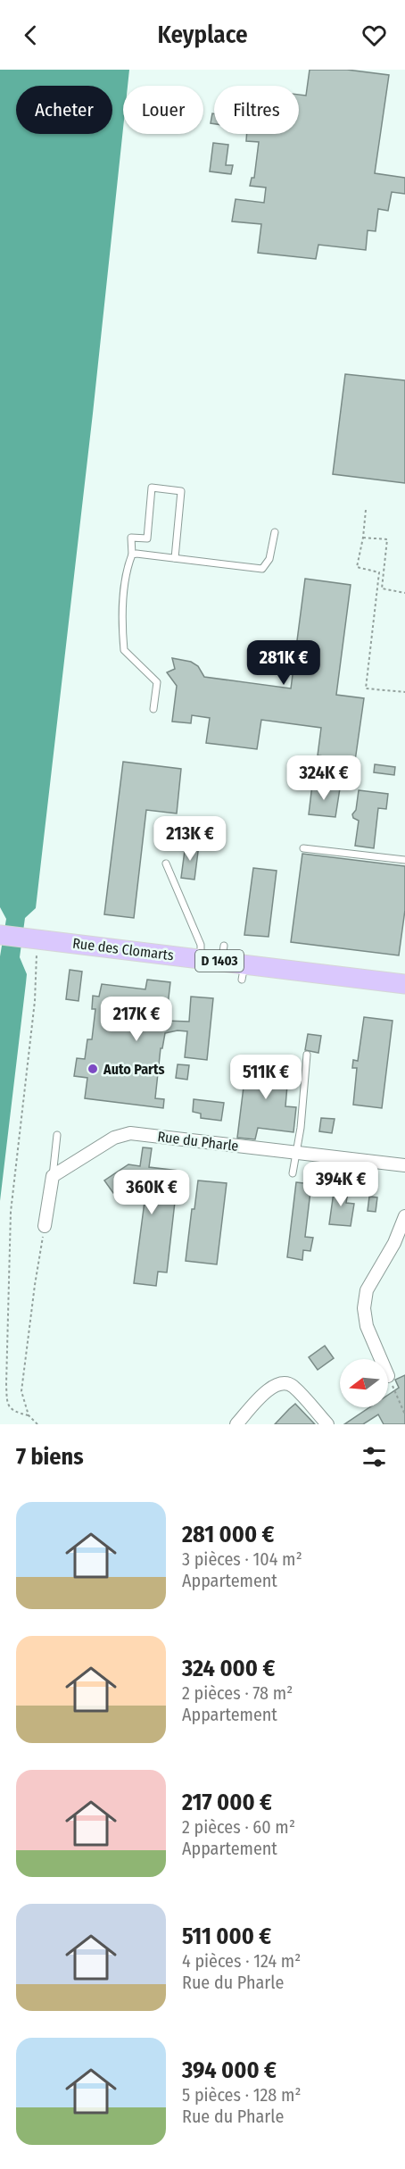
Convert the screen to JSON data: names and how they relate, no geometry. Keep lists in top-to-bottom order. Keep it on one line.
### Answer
{"streets":{"main road":["Rue des Clomarts","D 1403"],"street":["Rue du Pharle"]},"crossings":[["Rue des Clomarts","D 1403"]],"places":["Auto Parts"],"north":"left","page":{"header":"Keyplace","chip":["Acheter","Louer","Filtres"],"price":["281K €","324K €","213K €","217K €","511K €","394K €","360K €"],"heading":"7 biens","list":[{"name":"281 000 €","note":"3 pièces · 104 m² · Appartement"},{"name":"324 000 €","note":"2 pièces · 78 m² · Appartement"},{"name":"217 000 €","note":"2 pièces · 60 m² · Appartement"},{"name":"511 000 €","note":"4 pièces · 124 m² · Rue du Pharle"},{"name":"394 000 €","note":"5 pièces · 128 m² · Rue du Pharle"}]}}
